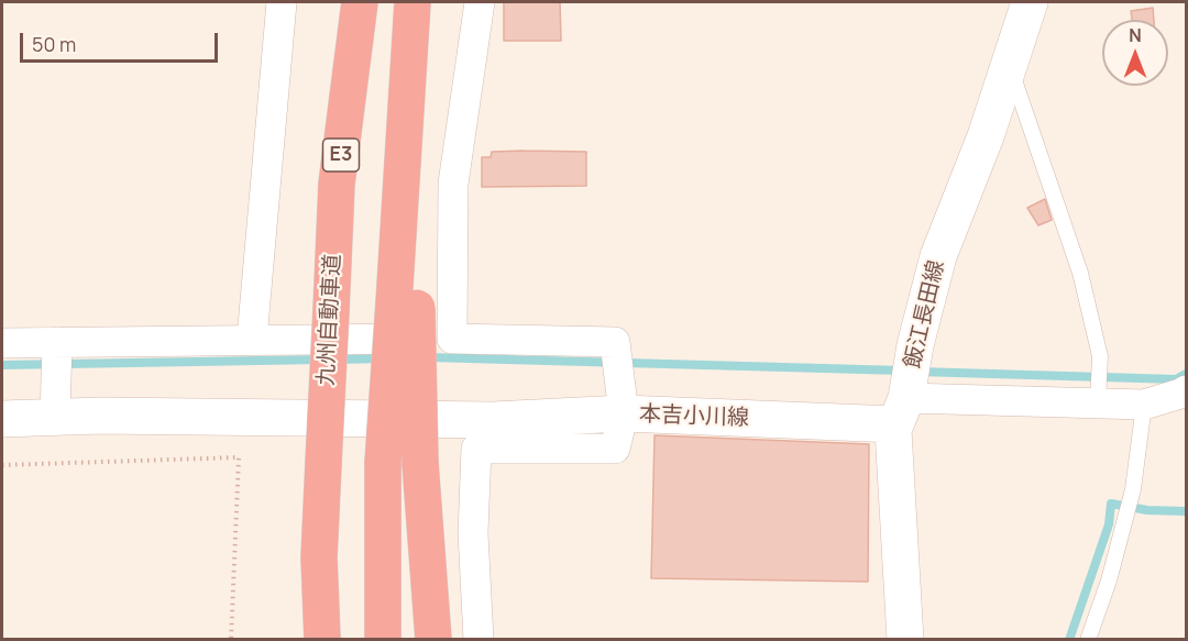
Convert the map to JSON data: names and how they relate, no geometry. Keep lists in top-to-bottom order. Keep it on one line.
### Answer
{"streets":{"highway":["E3","九州自動車道"],"main road":["飯江長田線","本吉小川線"]},"crossings":[["飯江長田線","本吉小川線"]],"scale_bar":"50 m","north":"top"}
